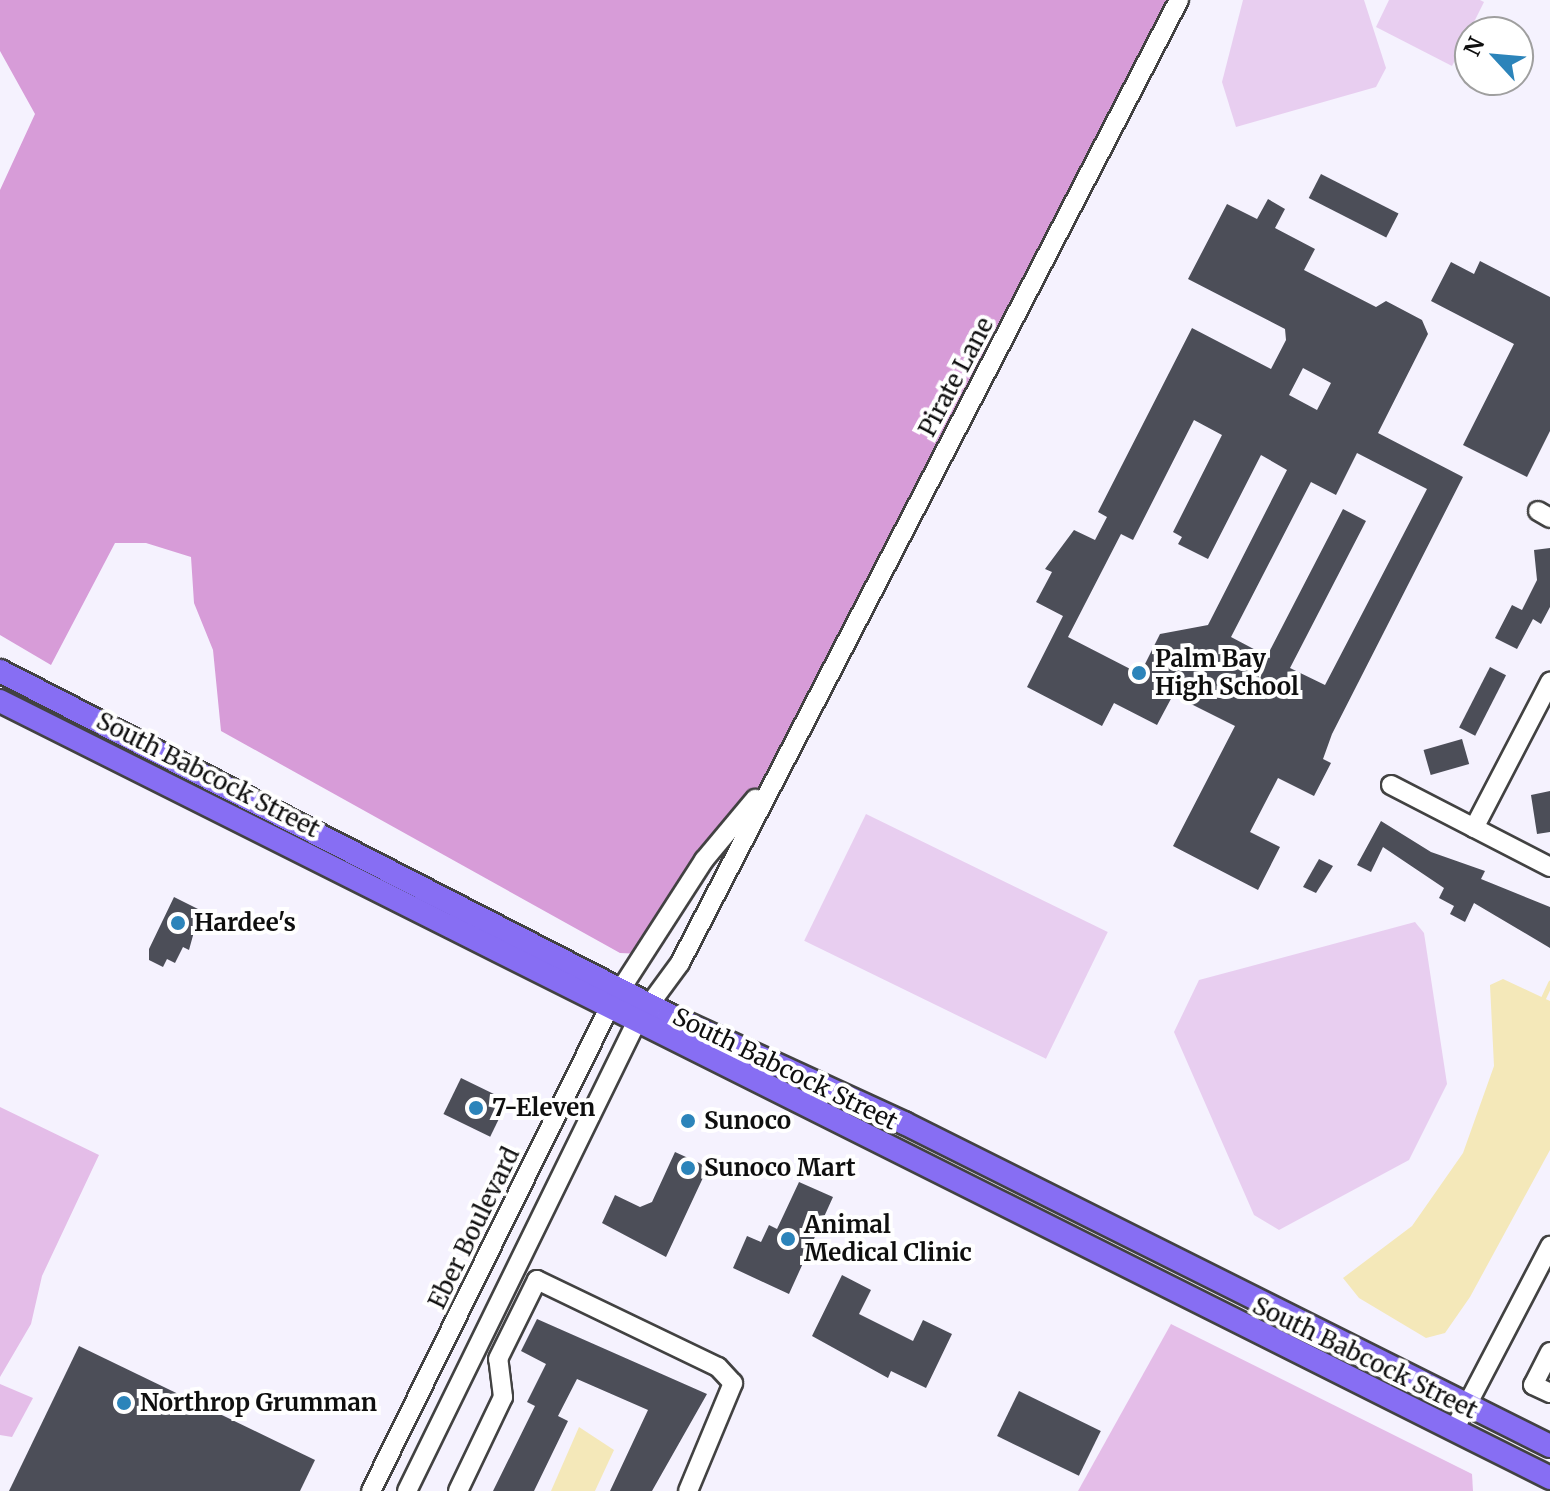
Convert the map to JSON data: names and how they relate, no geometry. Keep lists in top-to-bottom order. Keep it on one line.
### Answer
{"streets":{"main road":["South Babcock Street"],"street":["Pirate Lane","Eber Boulevard"]},"crossings":[["Pirate Lane","South Babcock Street"],["Pirate Lane","Eber Boulevard"],["South Babcock Street","Eber Boulevard"]],"places":["Palm Bay High School","Hardee's","7-Eleven","Sunoco","Sunoco Mart","Animal Medical Clinic","Northrop Grumman"],"north":"top left"}
